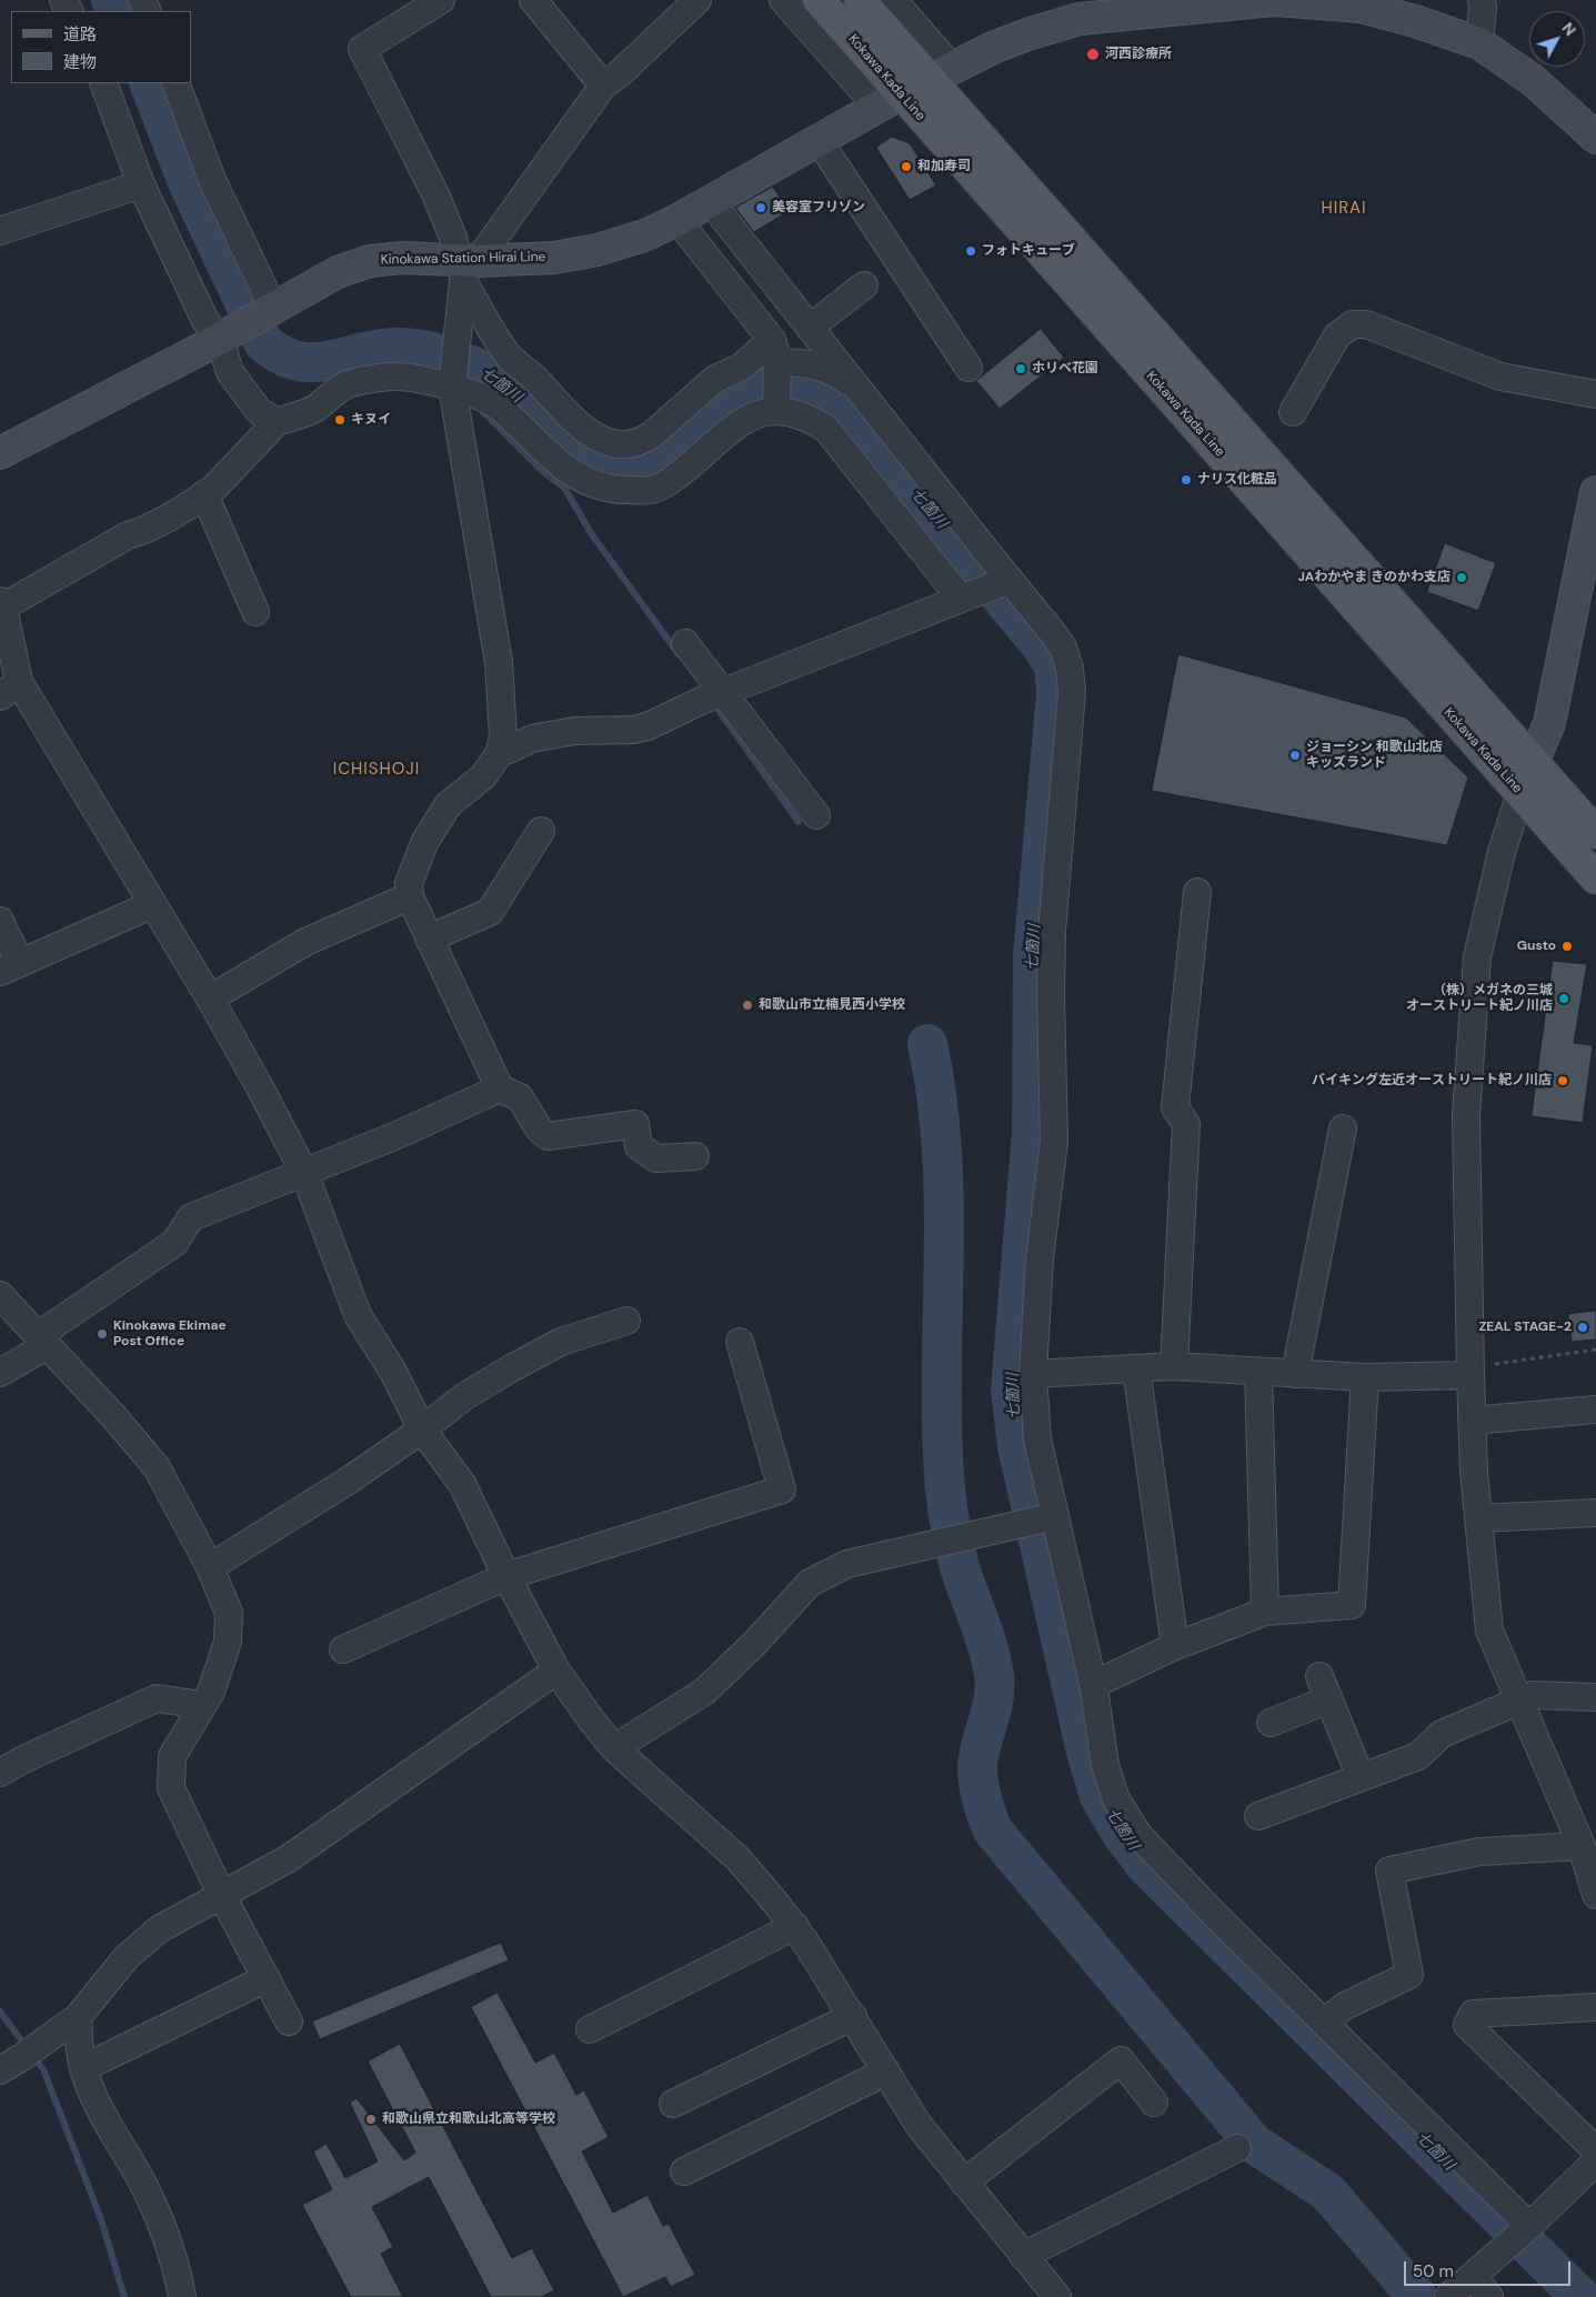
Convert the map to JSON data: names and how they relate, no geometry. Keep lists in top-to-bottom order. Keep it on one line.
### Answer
{"streets":{"main road":["Kokawa Kada Line"],"street":["Kinokawa Station Hirai Line"]},"crossings":[["Kokawa Kada Line","Kinokawa Station Hirai Line"]],"districts":["HIRAI","ICHISHOJI"],"water":["七箇川"],"places":["河西診療所","和加寿司","美容室フリゾン","フォトキューブ","ホリベ花園","キヌイ","ナリス化粧品","JAわかやま きのかわ支店","ジョーシン 和歌山北店 キッズランド","Gusto","（株）メガネの三城 オーストリート紀ノ川店","和歌山市立楠見西小学校","バイキング左近オーストリート紀ノ川店","ZEAL STAGE-2","Kinokawa Ekimae Post Office","和歌山県立和歌山北高等学校"],"legend":["道路","建物"],"scale_bar":"50 m","north":"top right"}
